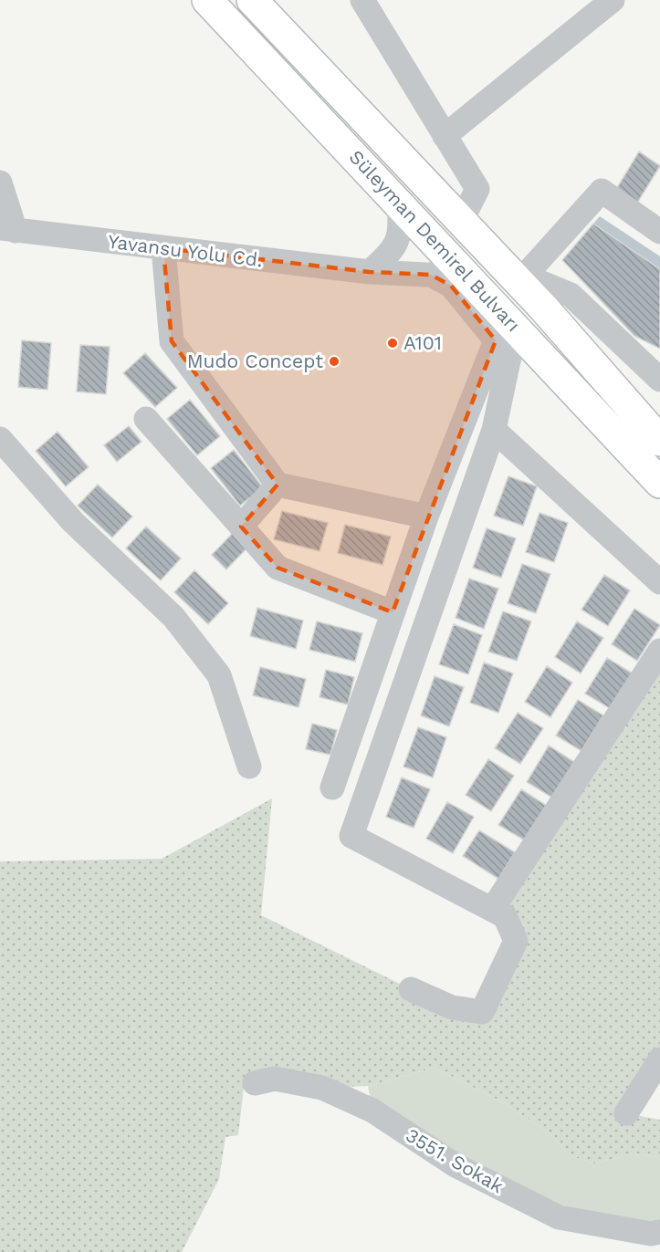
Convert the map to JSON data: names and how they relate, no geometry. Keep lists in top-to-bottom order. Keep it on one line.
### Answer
{"streets":{"highway":["Süleyman Demirel Bulvarı"],"street":["Yavansu Yolu Cd.","3551. Sokak"]},"crossings":[["Süleyman Demirel Bulvarı","Yavansu Yolu Cd."]],"places":["A101","Mudo Concept"]}
